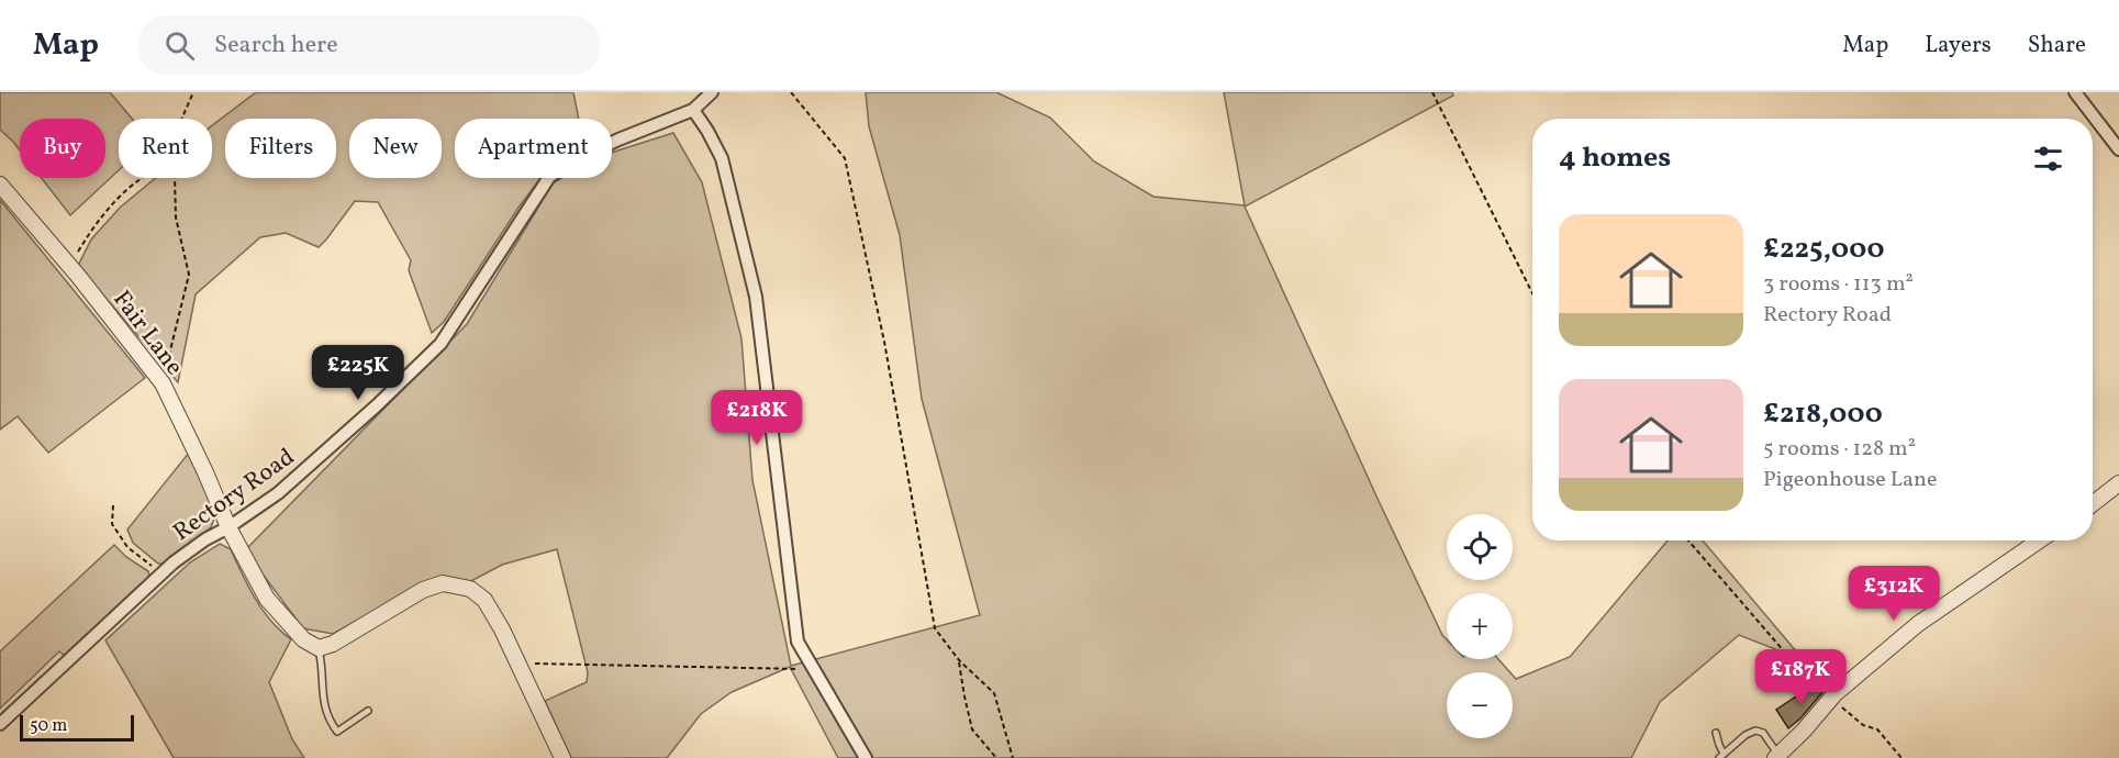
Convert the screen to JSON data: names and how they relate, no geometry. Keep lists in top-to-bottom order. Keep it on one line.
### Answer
{"streets":{"street":["Fair Lane","Rectory Road"]},"crossings":[["Fair Lane","Rectory Road"]],"scale_bar":"50 m","page":{"header":"Map","search":"Search here","nav":["Map","Layers","Share"],"chip":["Buy","Rent","Filters","New","Apartment"],"heading":"4 homes","list":[{"name":"£225,000","note":"3 rooms · 113 m² · Rectory Road"},{"name":"£218,000","note":"5 rooms · 128 m² · Pigeonhouse Lane"}],"price":["£225K","£218K","£312K","£187K"],"map_buttons":["+","−"],"scale":"50 m"}}
